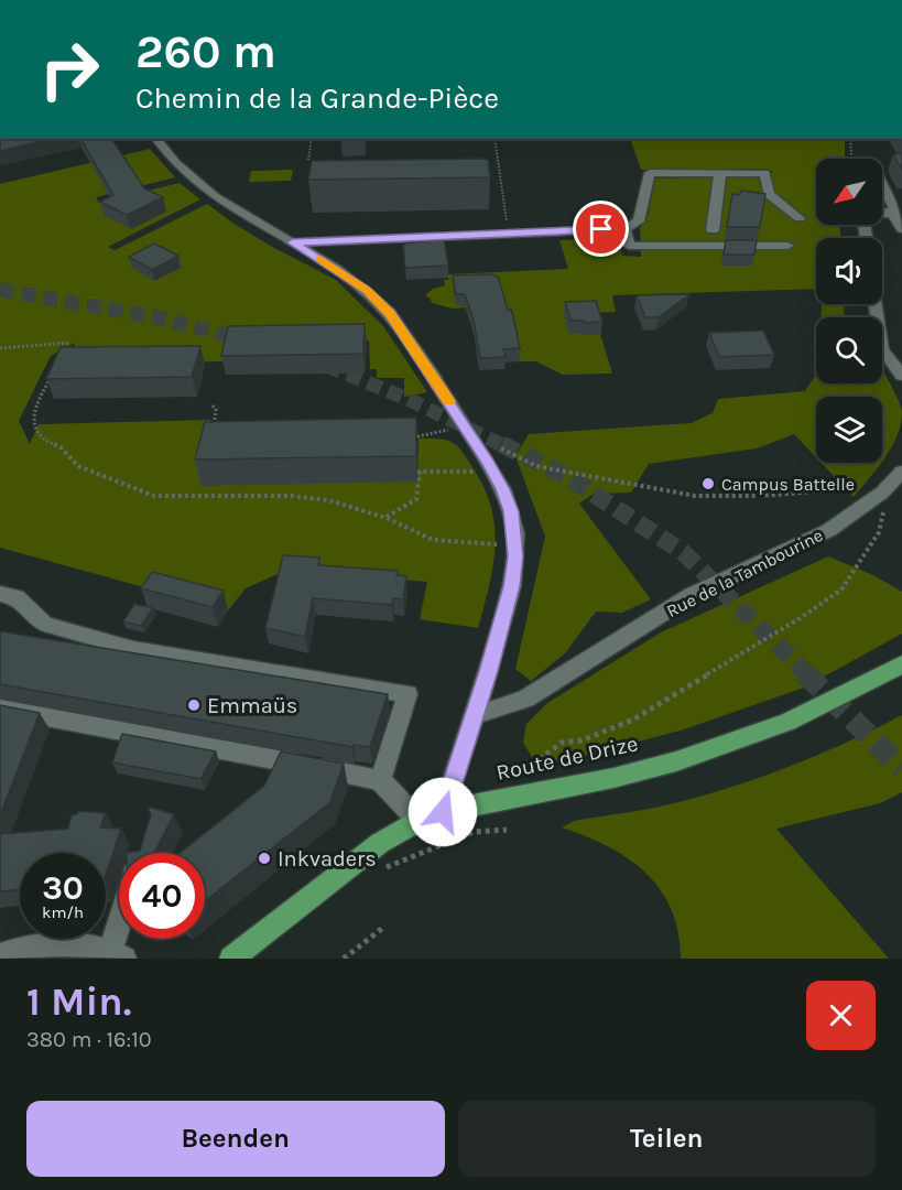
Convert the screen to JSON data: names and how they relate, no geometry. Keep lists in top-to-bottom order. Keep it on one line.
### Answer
{"streets":{"main road":["Route de Drize"],"street":["Rue de la Tambourine"]},"places":["Campus Battelle","Emmaüs","Inkvaders"],"north":"bottom left","page":{"turn":["260 m","Chemin de la Grande-Pièce"],"speed":"30 km/h","limit":"40","heading":["1 Min.","380 m · 16:10"],"buttons":["Beenden","Teilen"]}}
